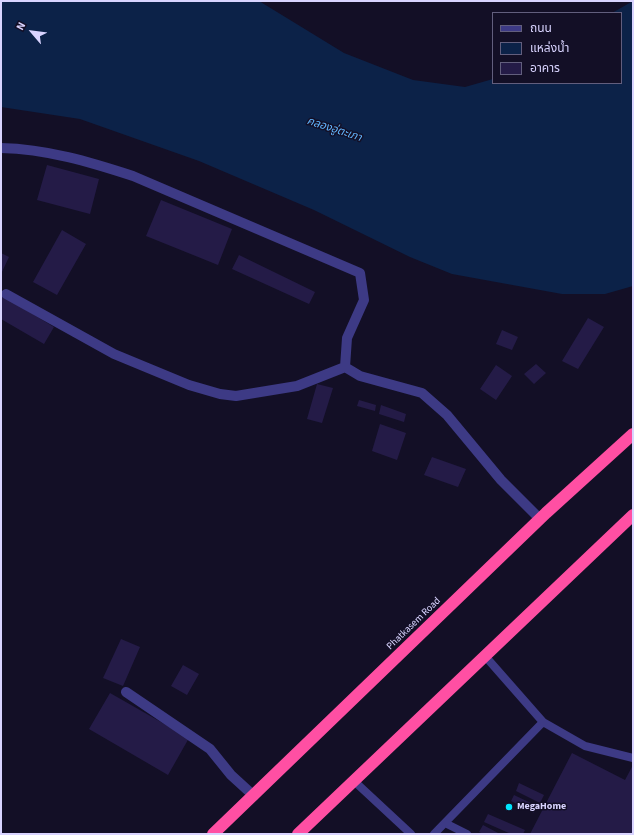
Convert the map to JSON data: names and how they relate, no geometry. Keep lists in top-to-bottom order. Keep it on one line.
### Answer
{"streets":{"highway":["Phatkasem Road"]},"water":["คลองอู่ตะเภา"],"places":["MegaHome"],"legend":["ถนน","แหล่งน้ำ","อาคาร"],"north":"top left"}
